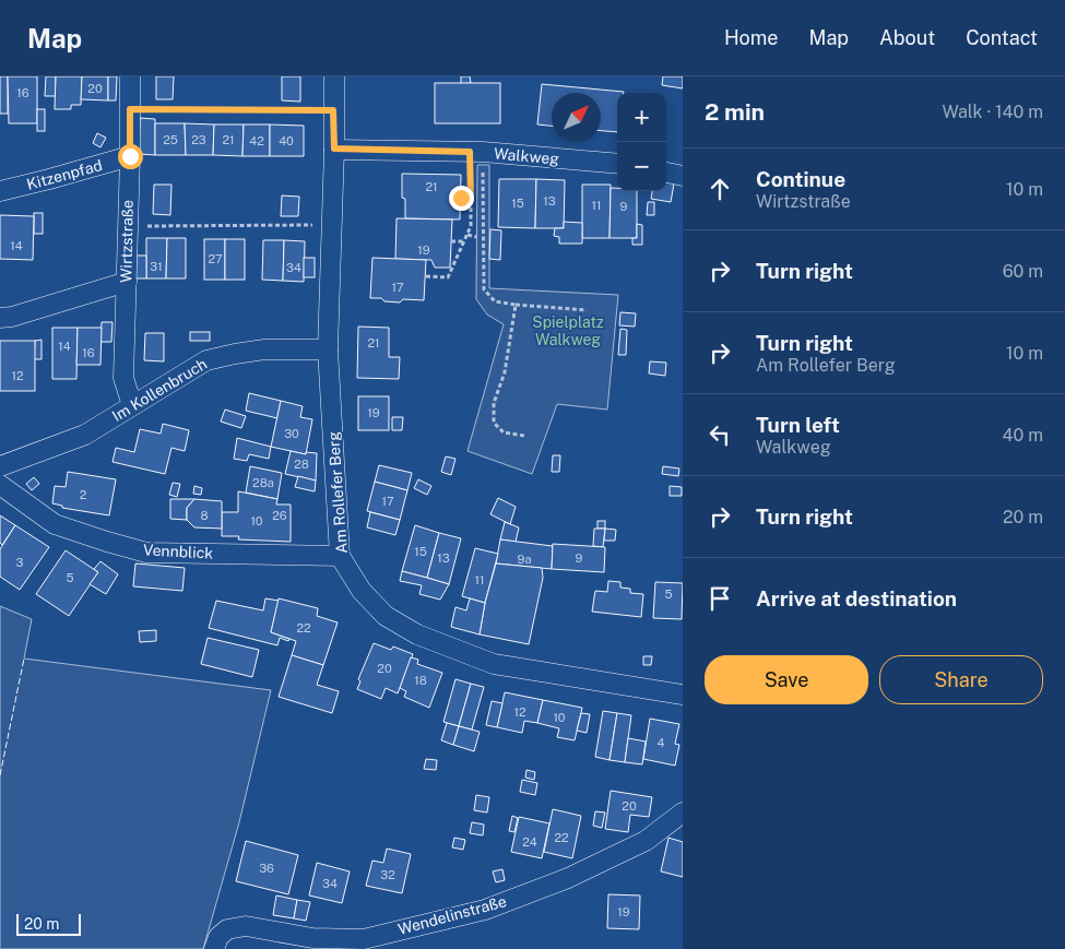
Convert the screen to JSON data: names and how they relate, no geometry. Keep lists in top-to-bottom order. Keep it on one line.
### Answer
{"streets":{"street":["Walkweg","Kitzenpfad","Wirtzstraße","Im Kollenbruch","Am Rollefer Berg","Vennblick","Wendelinstraße"]},"crossings":[["Walkweg","Am Rollefer Berg"],["Kitzenpfad","Wirtzstraße"],["Wirtzstraße","Im Kollenbruch"],["Im Kollenbruch","Am Rollefer Berg"],["Am Rollefer Berg","Vennblick"]],"parks":["Spielplatz Walkweg"],"house_numbers":["20","16","25","23","21","42","40","21","13","15","11","9","14","19","27","31","34","17","21","14","16","12","19","30","28","28a","2","17","8","26","10","15","13","9","9a","3","5","11","5","22","20","18","12","10","4","20","22","24","36","32","34","19"],"scale_bar":"20 m","north":"top right","page":{"header":"Map","nav":["Home","Map","About","Contact"],"heading":["2 min","Walk · 140 m"],"map_buttons":["+","−"],"list":[["Continue","Wirtzstraße","10 m"],["Turn right","60 m"],["Turn right","Am Rollefer Berg","10 m"],["Turn left","Walkweg","40 m"],["Turn right","20 m"],"Arrive at destination"],"buttons":["Save","Share"],"scale":"20 m"}}
